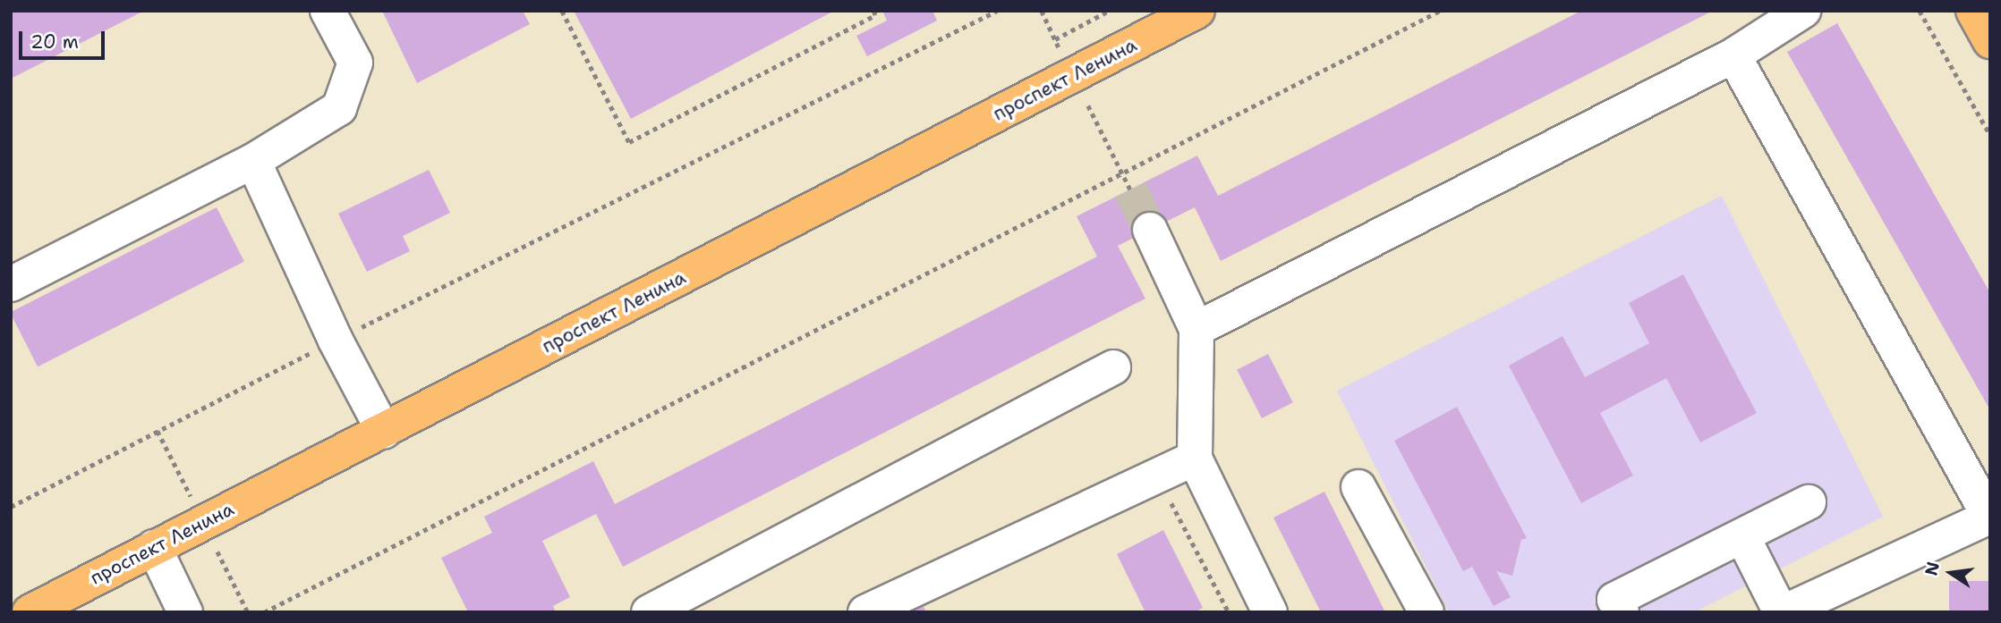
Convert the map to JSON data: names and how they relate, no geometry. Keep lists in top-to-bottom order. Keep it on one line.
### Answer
{"streets":{"main road":["проспект Ленина"]},"scale_bar":"20 m","north":"left"}
